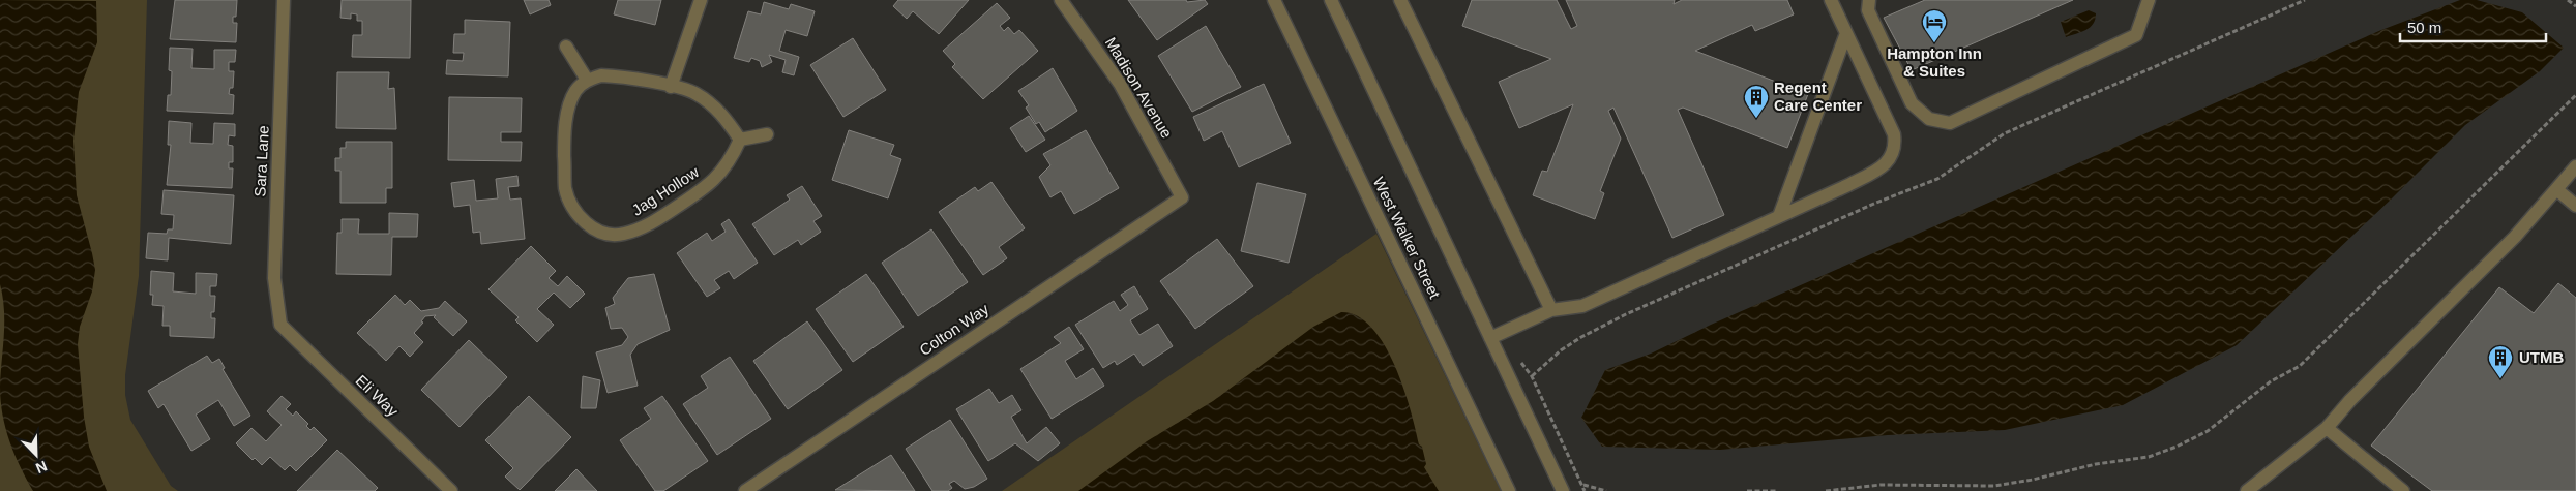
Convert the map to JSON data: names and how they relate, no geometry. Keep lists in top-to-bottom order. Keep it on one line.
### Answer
{"streets":{"street":["Madison Avenue","Sara Lane","Jag Hollow","West Walker Street","Colton Way","Eli Way"]},"crossings":[["Madison Avenue","Colton Way"],["Sara Lane","Eli Way"]],"places":{"hotel":["Hampton Inn & Suites"],"building":["Regent Care Center","UTMB"]},"scale_bar":"50 m","north":"bottom right"}
